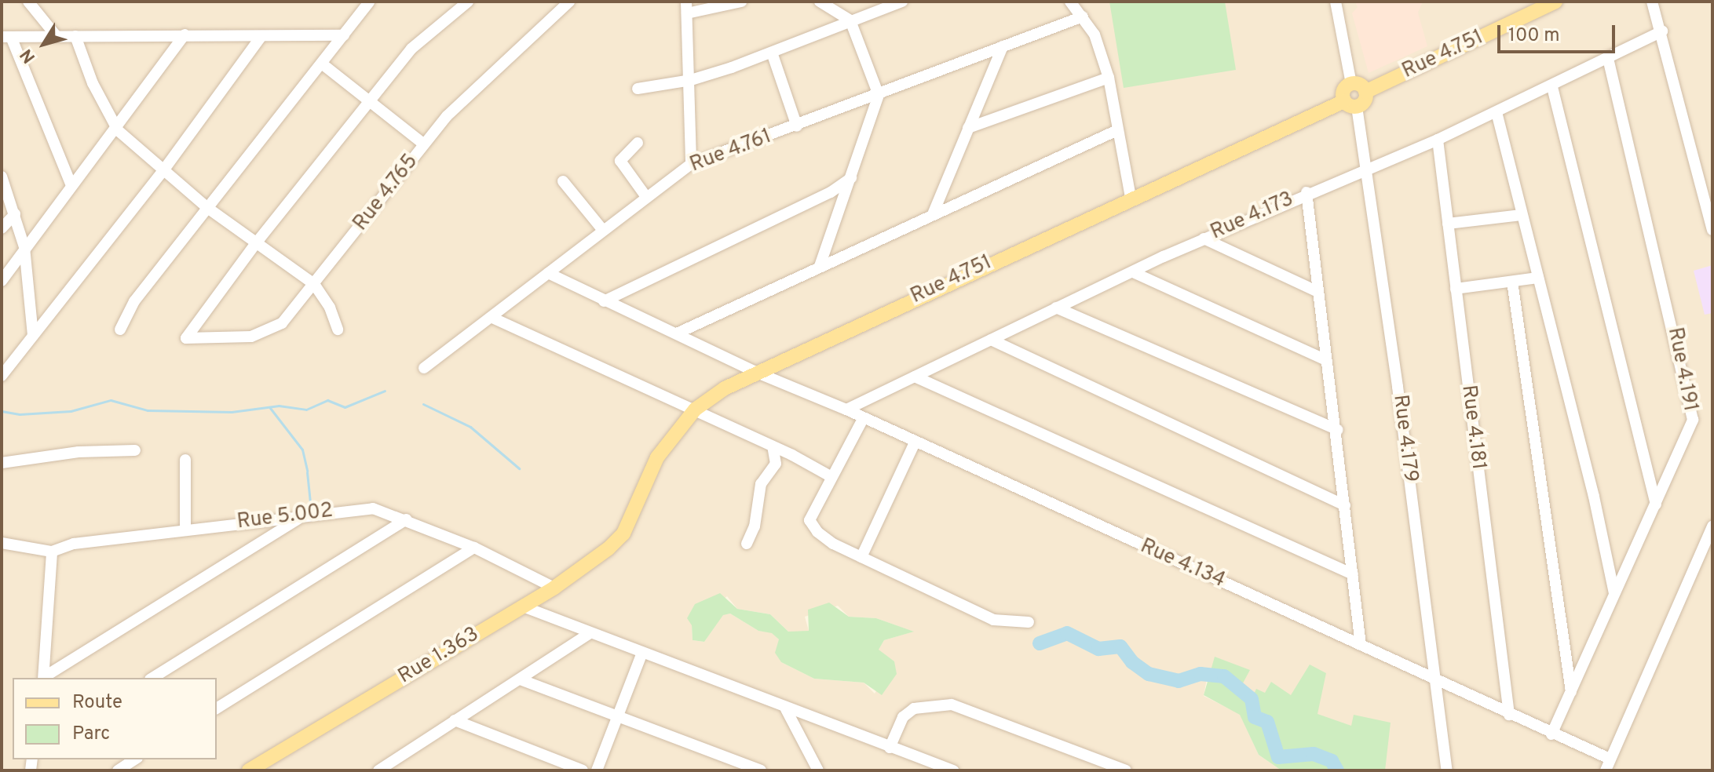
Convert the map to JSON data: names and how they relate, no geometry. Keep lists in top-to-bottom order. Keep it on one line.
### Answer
{"streets":{"main road":["Rue 4.751","Rue 1.363"],"street":["Rue 4.761","Rue 4.765","Rue 4.173","Rue 4.191","Rue 4.181","Rue 4.179","Rue 5.002","Rue 4.134"]},"crossings":[["Rue 4.751","Rue 4.179"],["Rue 4.751","Rue 4.134"],["Rue 4.751","Rue 1.363"],["Rue 4.761","Rue 4.134"],["Rue 4.173","Rue 4.191"],["Rue 4.173","Rue 4.181"],["Rue 4.173","Rue 4.179"],["Rue 4.173","Rue 4.134"],["Rue 4.191","Rue 4.134"],["Rue 4.181","Rue 4.134"],["Rue 4.179","Rue 4.134"],["Rue 5.002","Rue 1.363"]],"legend":["Route","Parc"],"scale_bar":"100 m","north":"bottom left"}
